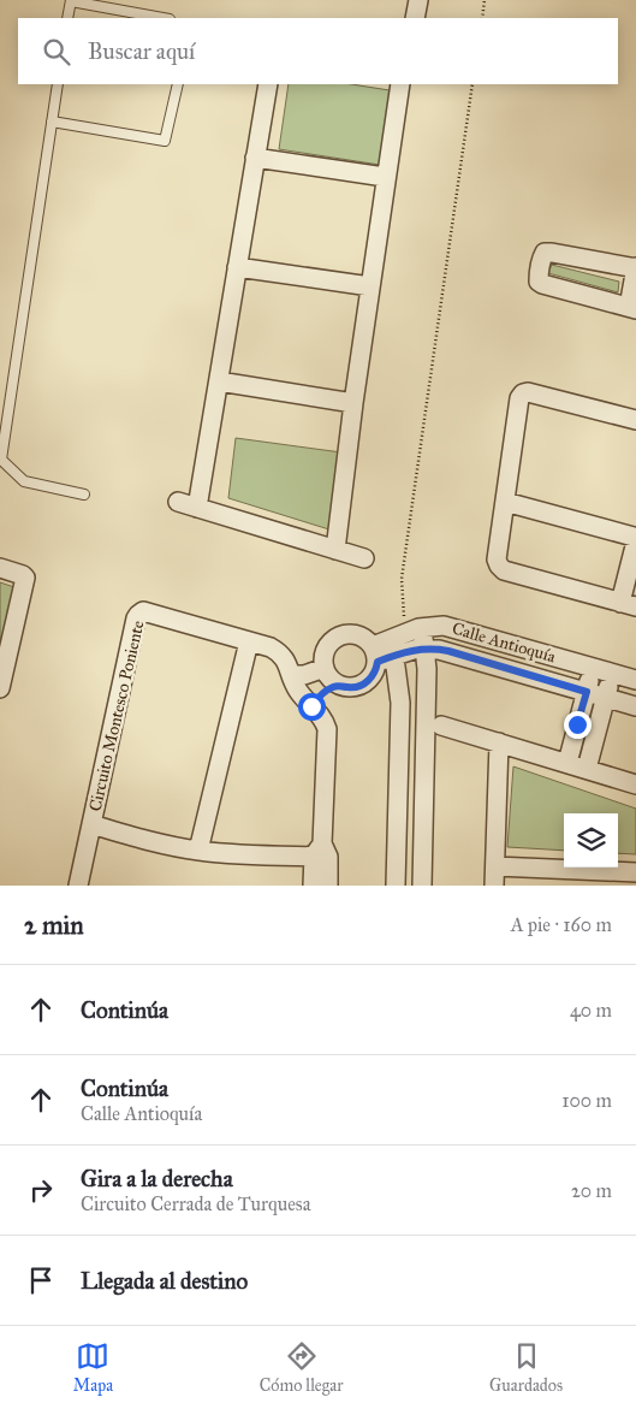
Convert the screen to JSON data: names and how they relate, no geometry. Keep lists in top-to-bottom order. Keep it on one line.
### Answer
{"streets":{"street":["Calle Antioquía","Circuito Montesco Poniente"]},"page":{"search":"Buscar aquí","heading":["2 min","A pie · 160 m"],"list":[["Continúa","40 m"],["Continúa","Calle Antioquía","100 m"],["Gira a la derecha","Circuito Cerrada de Turquesa","20 m"],"Llegada al destino"],"nav":["Mapa","Cómo llegar","Guardados"]}}
